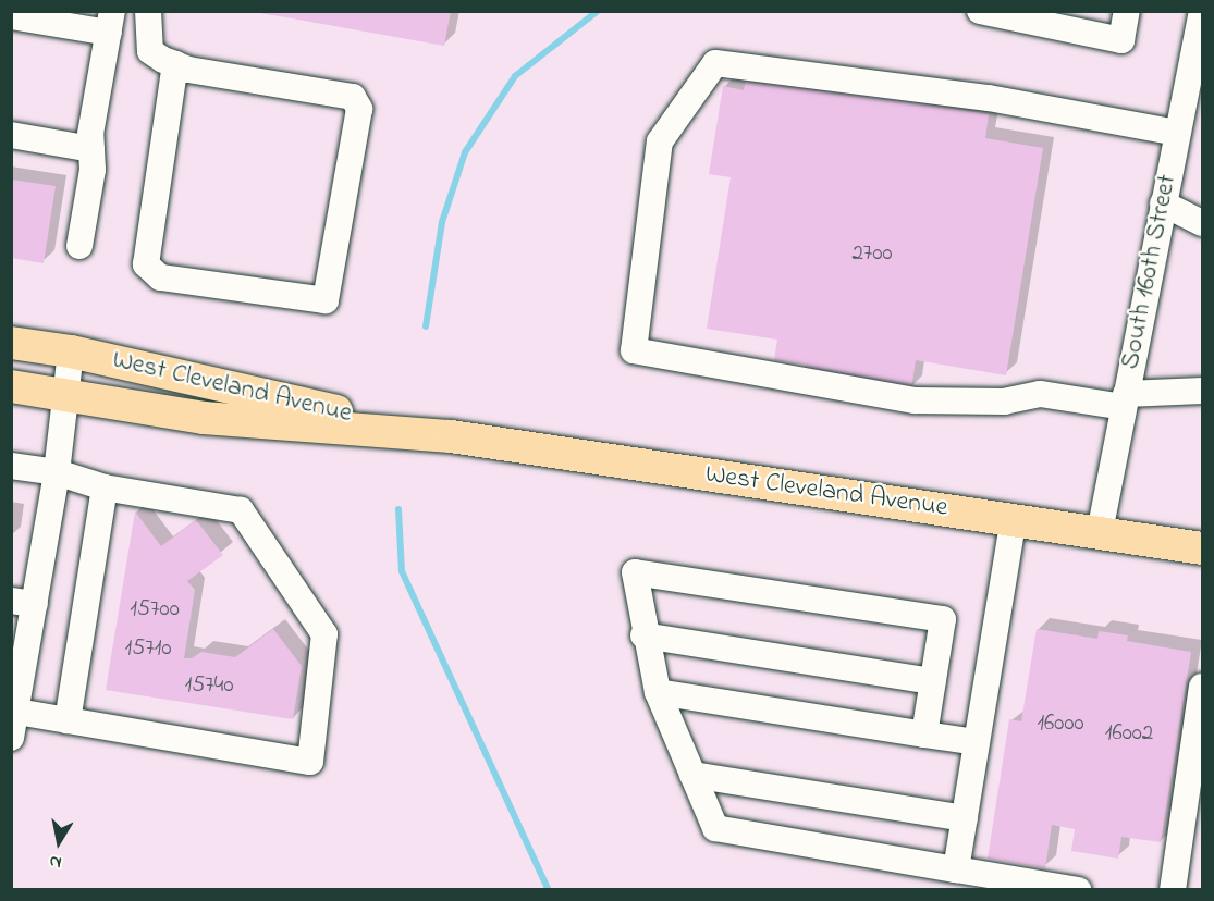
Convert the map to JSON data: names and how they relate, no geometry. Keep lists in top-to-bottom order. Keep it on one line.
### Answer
{"streets":{"main road":["West Cleveland Avenue"],"street":["South 160th Street"]},"crossings":[["South 160th Street","West Cleveland Avenue"]],"house_numbers":["2700","15700","15710","15740","16000","16002"],"north":"bottom"}
